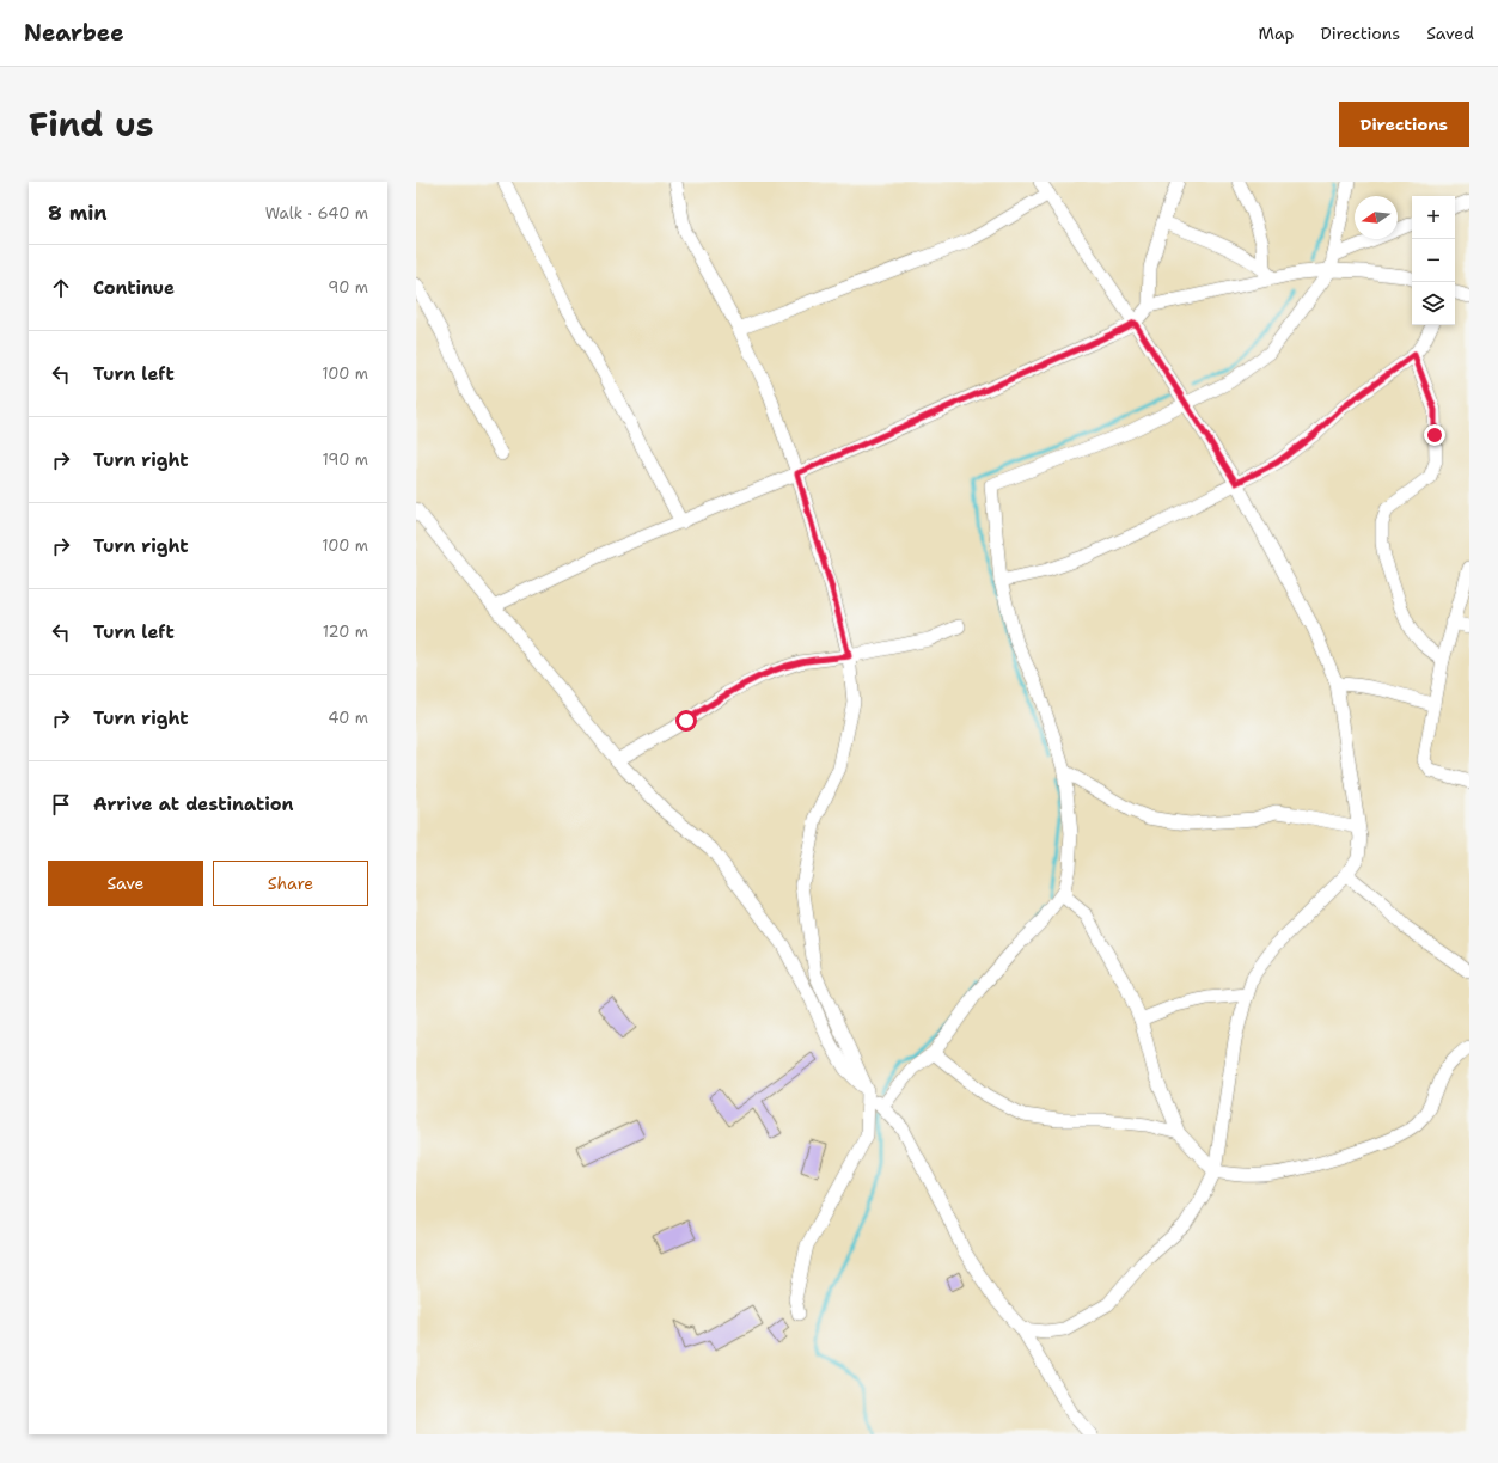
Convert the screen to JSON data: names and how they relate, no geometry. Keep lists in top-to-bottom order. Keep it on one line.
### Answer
{"north":"left","page":{"header":"Nearbee","nav":["Map","Directions","Saved"],"title":"Find us","buttons":["Directions",["Save","Share"]],"heading":["8 min","Walk · 640 m"],"map_buttons":["+","−"],"list":[["Continue","90 m"],["Turn left","100 m"],["Turn right","190 m"],["Turn right","100 m"],["Turn left","120 m"],["Turn right","40 m"],"Arrive at destination"]}}
